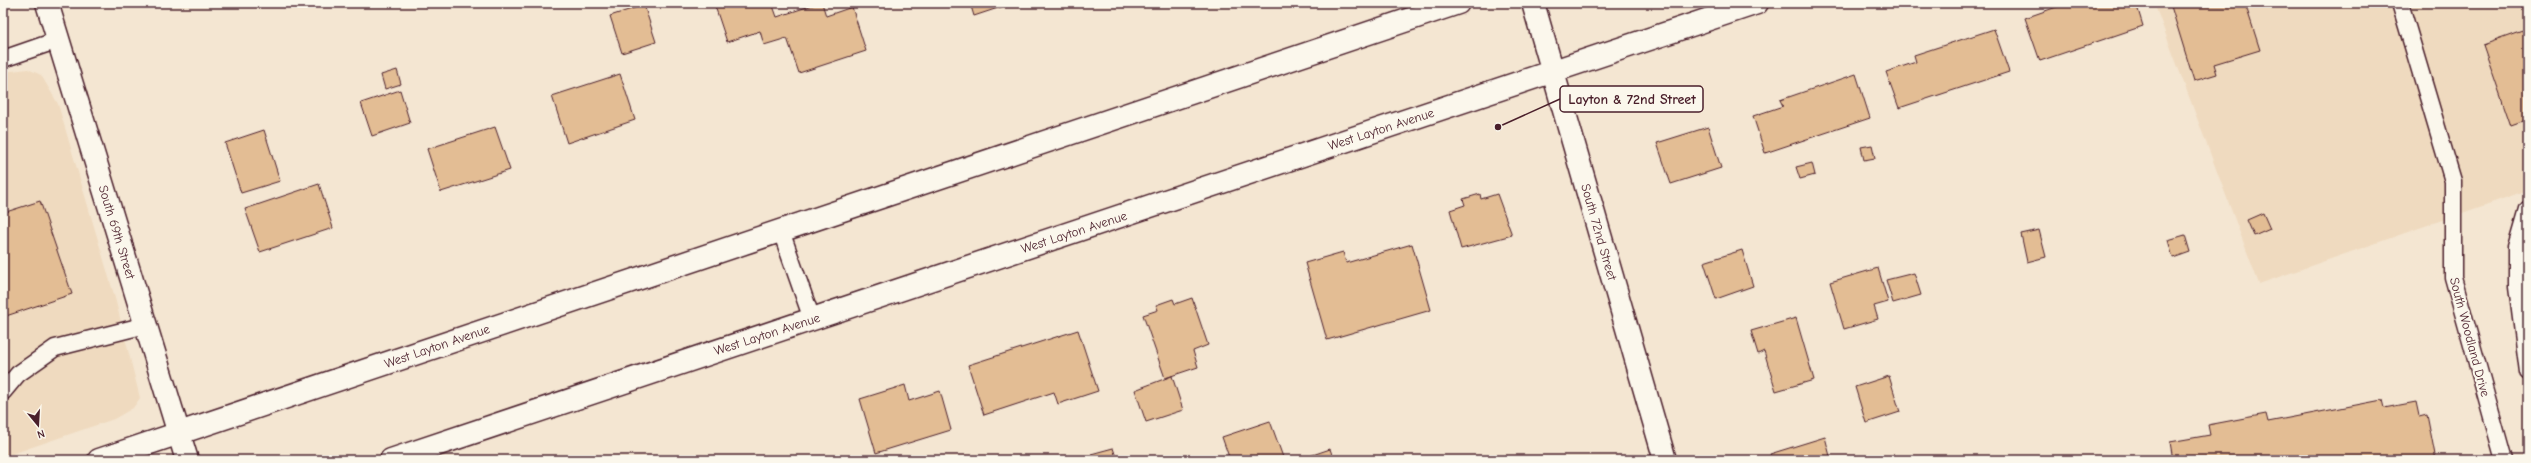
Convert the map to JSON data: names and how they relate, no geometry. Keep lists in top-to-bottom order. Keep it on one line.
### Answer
{"streets":{"main road":["West Layton Avenue","South 69th Street","South 72nd Street"],"lane":["South Woodland Drive"]},"crossings":[["West Layton Avenue","South 69th Street"],["West Layton Avenue","South 72nd Street"]],"places":["Layton & 72nd Street"],"north":"bottom"}
